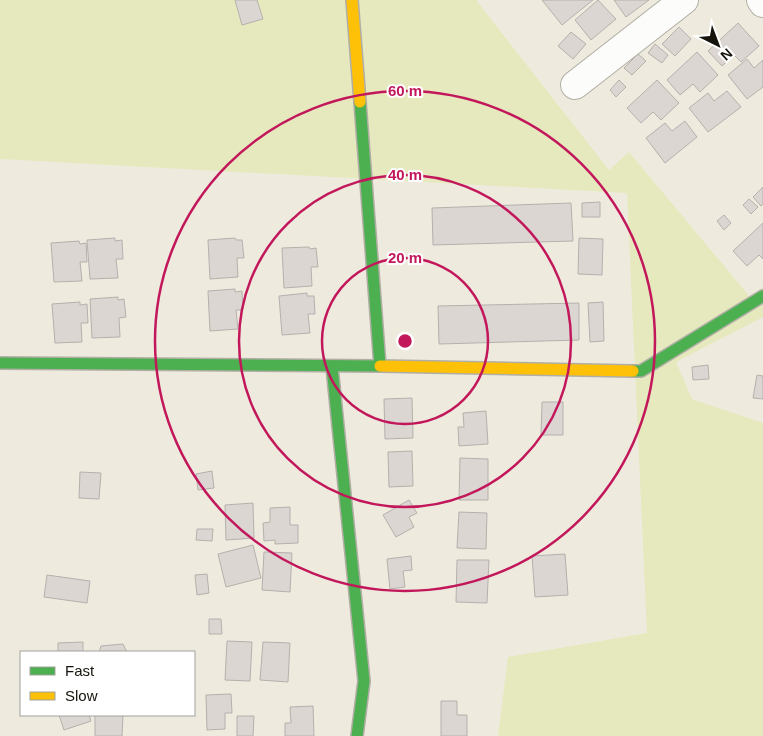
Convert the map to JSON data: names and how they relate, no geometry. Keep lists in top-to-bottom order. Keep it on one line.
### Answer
{"legend":["Fast","Slow"],"north":"bottom right","rings":["60 m","40 m","20 m"]}
